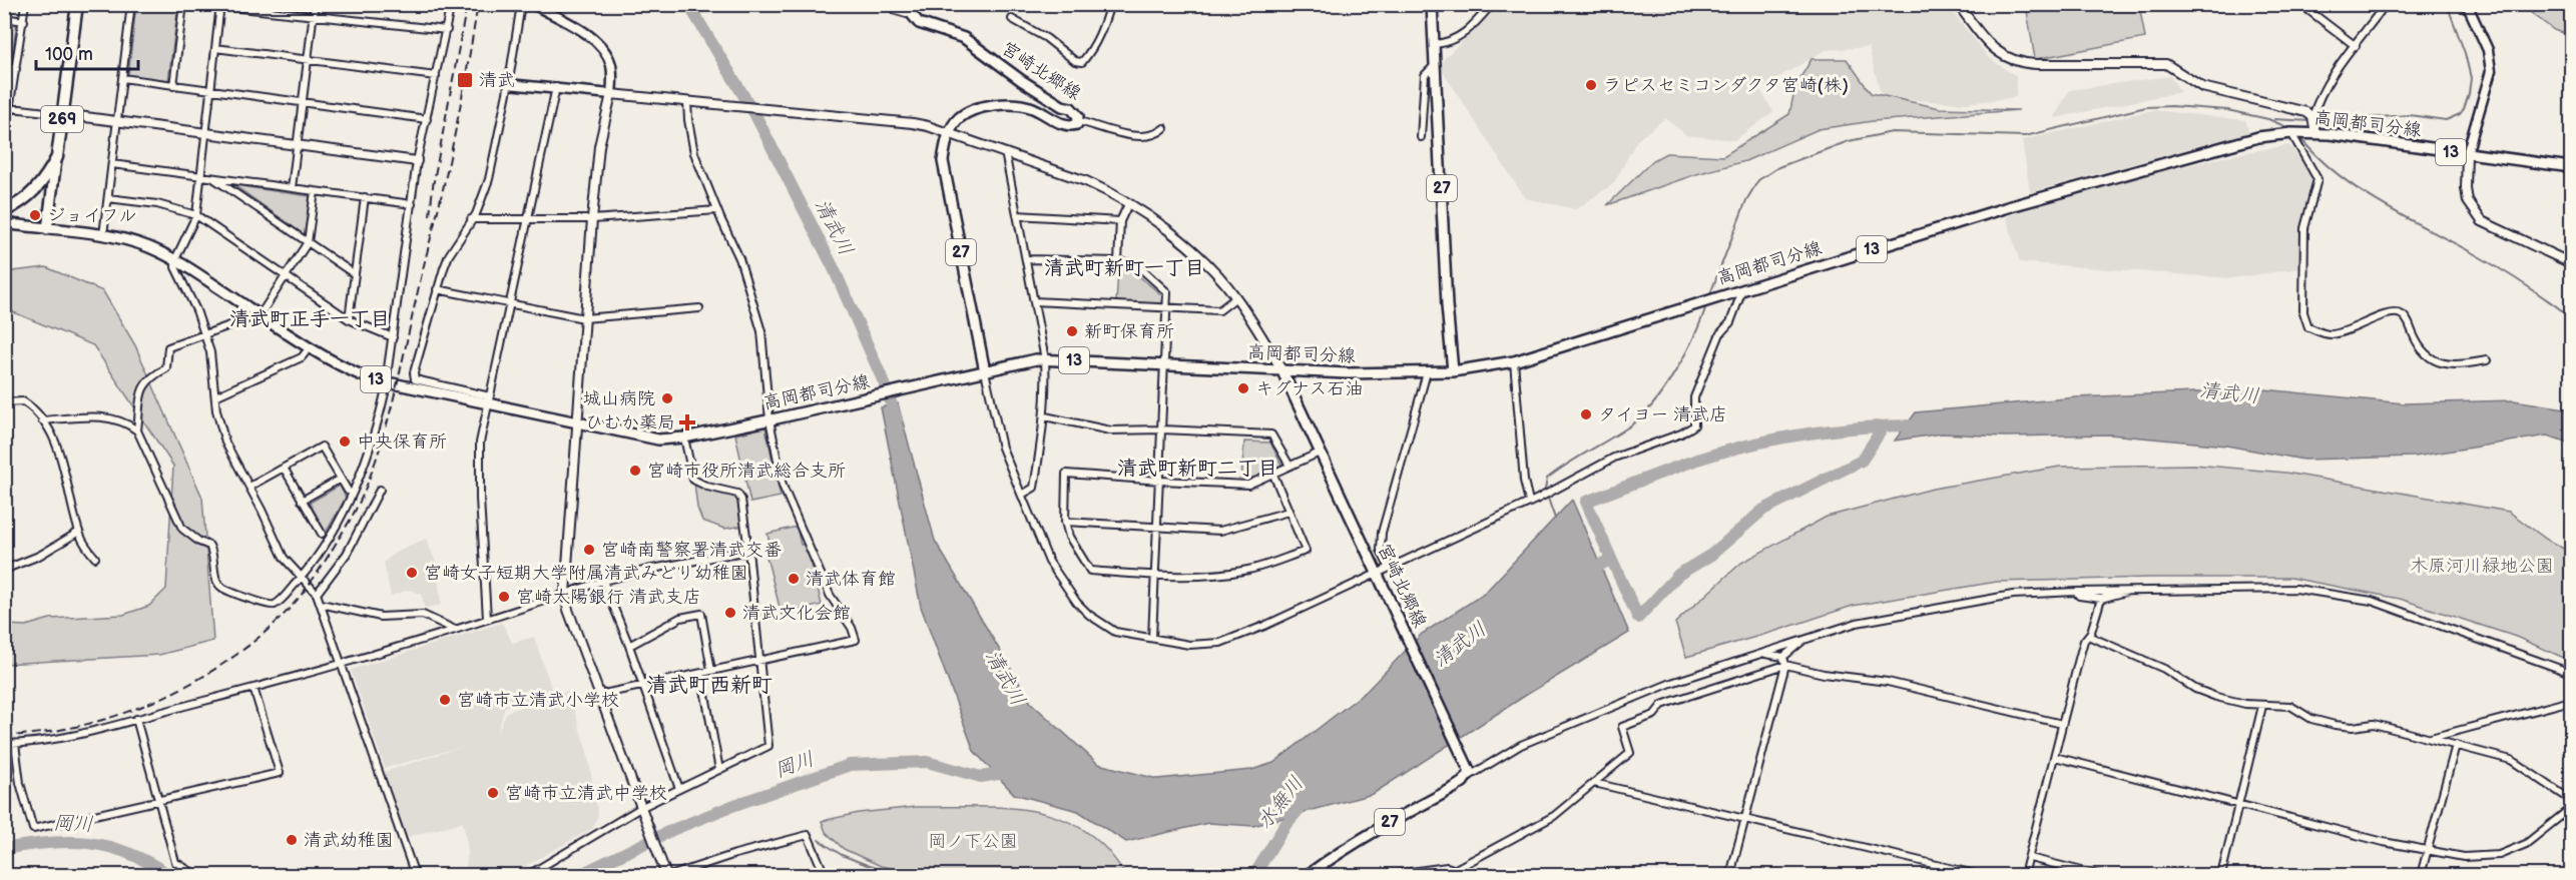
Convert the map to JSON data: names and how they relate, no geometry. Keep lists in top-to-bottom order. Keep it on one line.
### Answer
{"streets":{"highway":["269"],"main road":["宮崎北郷線","高岡都司分線","13","27"]},"crossings":[["宮崎北郷線","高岡都司分線"],["宮崎北郷線","27"],["高岡都司分線","27"]],"districts":["清武町新町一丁目","清武町正手一丁目","清武町新町二丁目","清武町西新町"],"water":["清武川","岡川","水無川"],"parks":["木原河川緑地公園","岡ノ下公園"],"places":{"transit":["清武"],"other":["ラピスセミコンダクタ宮崎(株)","ジョイフル","新町保育所","キグナス石油","城山病院","タイヨー 清武店","中央保育所","宮崎市役所清武総合支所","宮崎南警察署清武交番","宮崎女子短期大学附属清武みどり幼稚園","清武体育館","宮崎太陽銀行 清武支店","清武文化会館","宮崎市立清武小学校","宮崎市立清武中学校","清武幼稚園"],"health":["ひむか薬局"]},"scale_bar":"100 m"}
